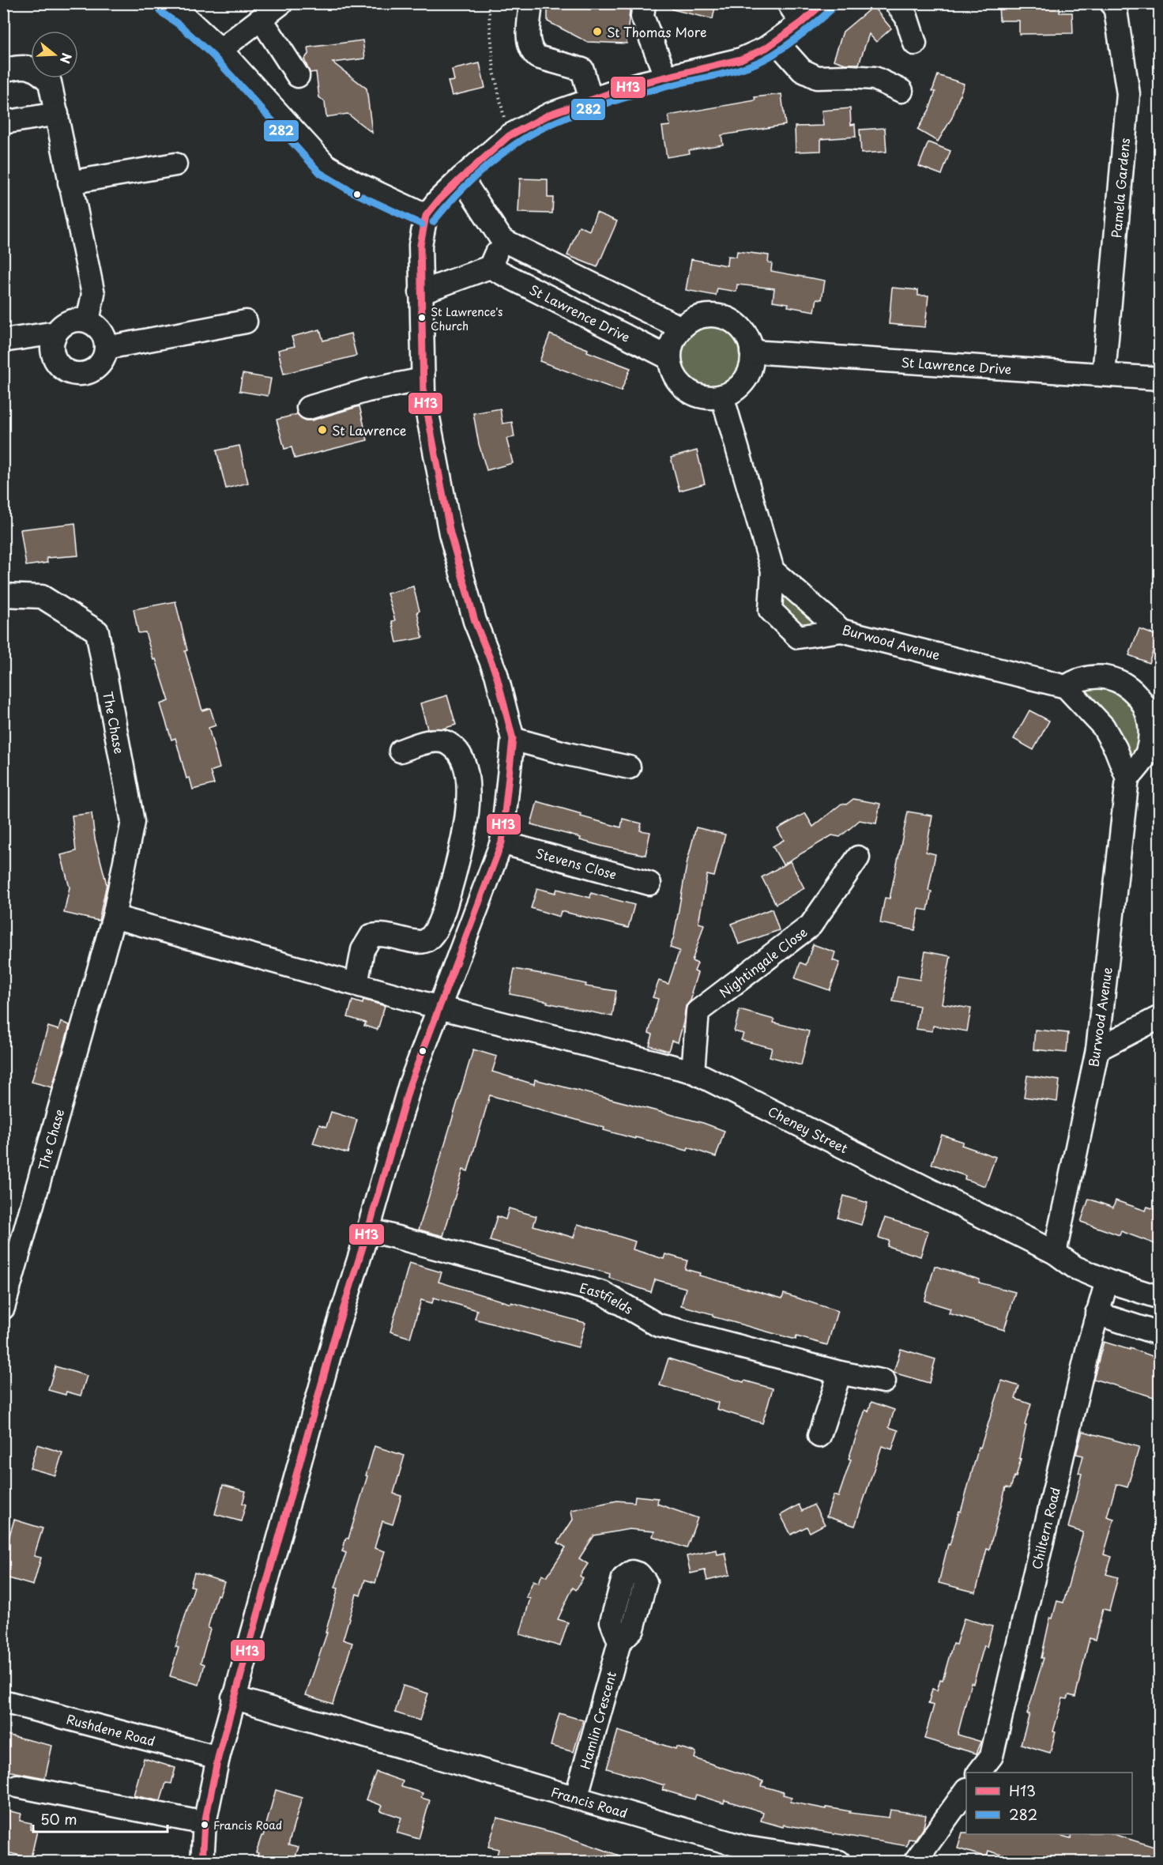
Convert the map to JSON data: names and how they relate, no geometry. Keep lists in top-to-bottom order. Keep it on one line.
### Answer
{"streets":{"street":["Pamela Gardens","St Lawrence Drive","Burwood Avenue","The Chase","Stevens Close","Nightingale Close","Cheney Street","Eastfields","Chiltern Road","Hamlin Crescent","Rushdene Road","Francis Road"]},"crossings":[["Pamela Gardens","St Lawrence Drive"],["Burwood Avenue","Cheney Street"],["Nightingale Close","Cheney Street"],["Cheney Street","Chiltern Road"],["Hamlin Crescent","Francis Road"]],"places":["St Thomas More","St Lawrence's Church","St Lawrence","Francis Road"],"lines":["transit line H13","transit line 282"],"legend":["H13","282"],"scale_bar":"50 m","north":"right"}
